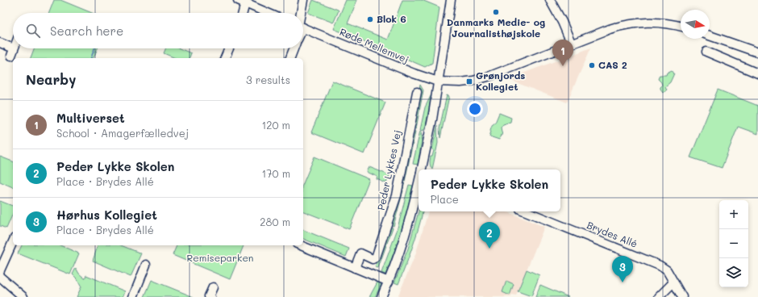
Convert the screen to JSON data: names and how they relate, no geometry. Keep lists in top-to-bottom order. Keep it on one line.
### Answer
{"streets":{"street":["Røde Mellemvej","Peder Lykkes Vej","Brydes Allé"]},"parks":["Remiseparken"],"places":{"other":["Danmarks Medie- og Journalisthøjskole","Blok 6","CAS 2"],"transit":["Grønjords Kollegiet"]},"north":"right","page":{"search":"Search here","pins":["1","2","3"],"heading":["Nearby","3 results"],"list":[{"mark":"1","name":"Multiverset","note":"School · Amagerfælledvej","value":"120 m"},{"mark":"2","name":"Peder Lykke Skolen","note":"Place · Brydes Allé","value":"170 m"},{"mark":"3","name":"Hørhus Kollegiet","note":"Place · Brydes Allé","value":"280 m"}],"popup":["Peder Lykke Skolen","Place"],"map_buttons":["+","−"]}}
